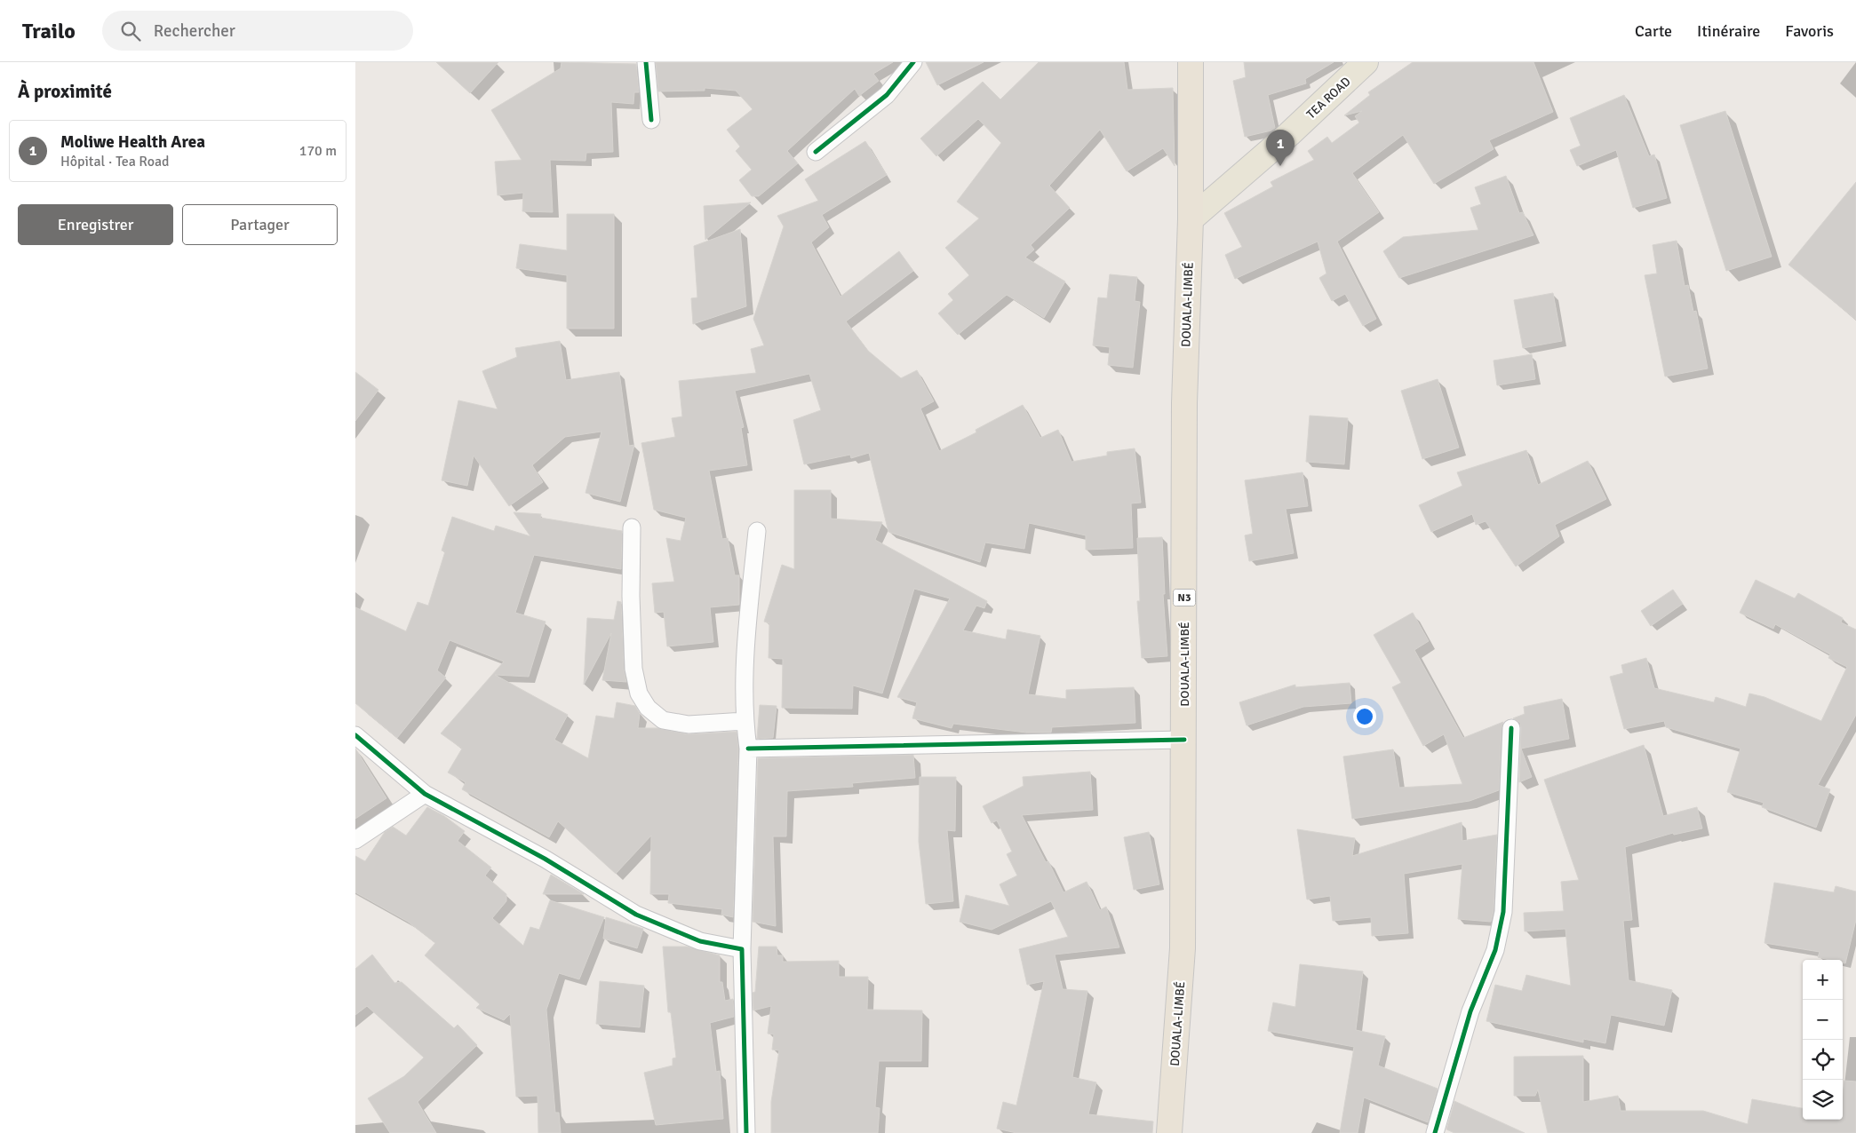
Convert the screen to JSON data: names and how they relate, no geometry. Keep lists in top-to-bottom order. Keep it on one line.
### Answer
{"streets":{"highway":["DOUALA-LIMBÉ","N3"],"main road":["TEA ROAD"]},"crossings":[["TEA ROAD","DOUALA-LIMBÉ"]],"page":{"header":"Trailo","search":"Rechercher","nav":["Carte","Itinéraire","Favoris"],"heading":"À proximité","list":[{"mark":"1","name":"Moliwe Health Area","note":"Hôpital · Tea Road","value":"170 m"}],"pins":"1","buttons":["Enregistrer","Partager"],"map_buttons":["+","−"]}}
